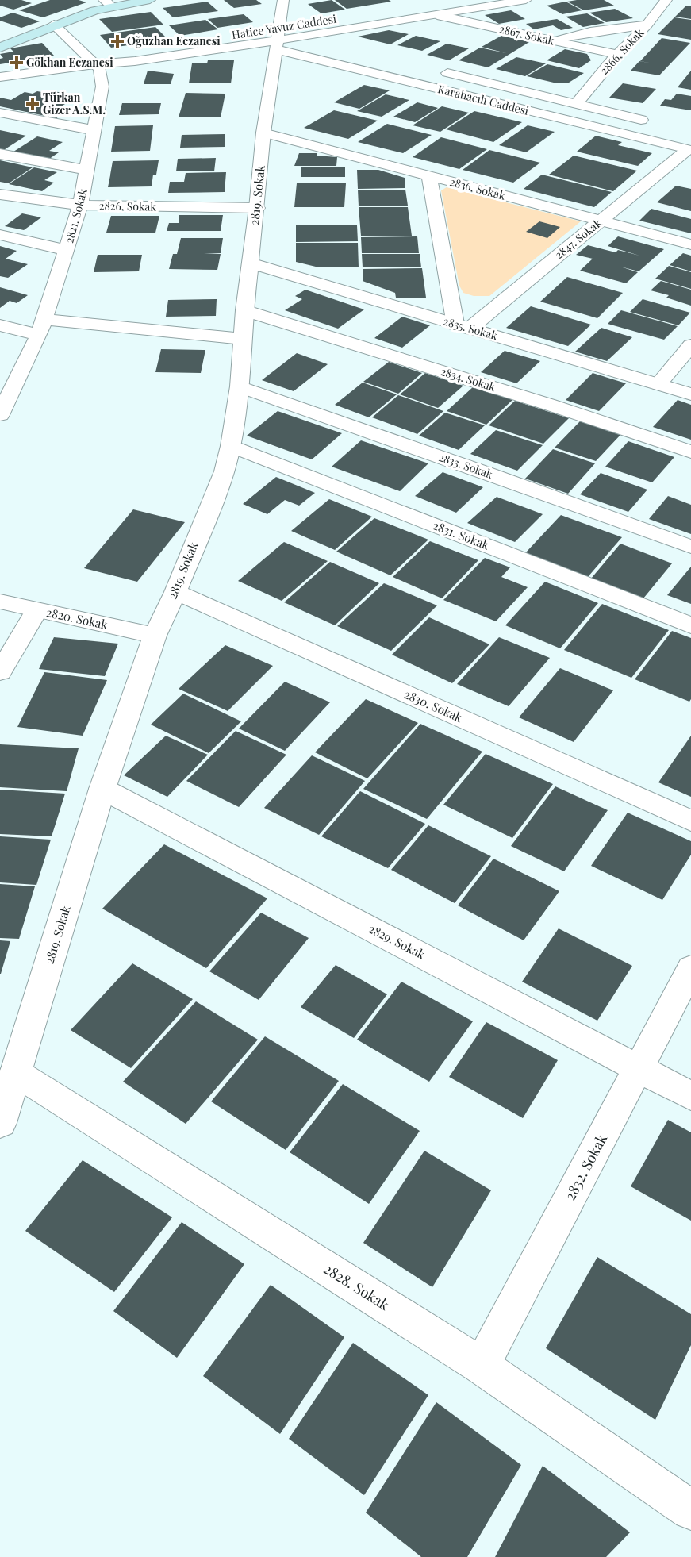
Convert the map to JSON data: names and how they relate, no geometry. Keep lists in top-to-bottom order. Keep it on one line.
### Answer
{"streets":{"street":["Hatice Yavuz Caddesi","2867. Sokak","2866. Sokak","Karahacılı Caddesi","2836. Sokak","2819. Sokak","2826. Sokak","2821. Sokak","2847. Sokak","2835. Sokak","2834. Sokak","2833. Sokak","2831. Sokak","2820. Sokak","2830. Sokak","2829. Sokak","2832. Sokak","2828. Sokak"]},"crossings":[["Hatice Yavuz Caddesi","Karahacılı Caddesi"],["Hatice Yavuz Caddesi","2819. Sokak"],["2867. Sokak","2866. Sokak"],["Karahacılı Caddesi","2819. Sokak"],["Karahacılı Caddesi","2847. Sokak"],["2836. Sokak","2819. Sokak"],["2836. Sokak","2847. Sokak"],["2819. Sokak","2826. Sokak"],["2819. Sokak","2835. Sokak"],["2819. Sokak","2834. Sokak"],["2819. Sokak","2833. Sokak"],["2819. Sokak","2831. Sokak"],["2819. Sokak","2820. Sokak"],["2819. Sokak","2830. Sokak"],["2819. Sokak","2829. Sokak"],["2819. Sokak","2828. Sokak"],["2826. Sokak","2821. Sokak"],["2847. Sokak","2835. Sokak"],["2829. Sokak","2832. Sokak"],["2832. Sokak","2828. Sokak"]],"places":{"health":["Oğuzhan Eczanesi","Gökhan Eczanesi","Türkan Gizer A.S.M."]}}
